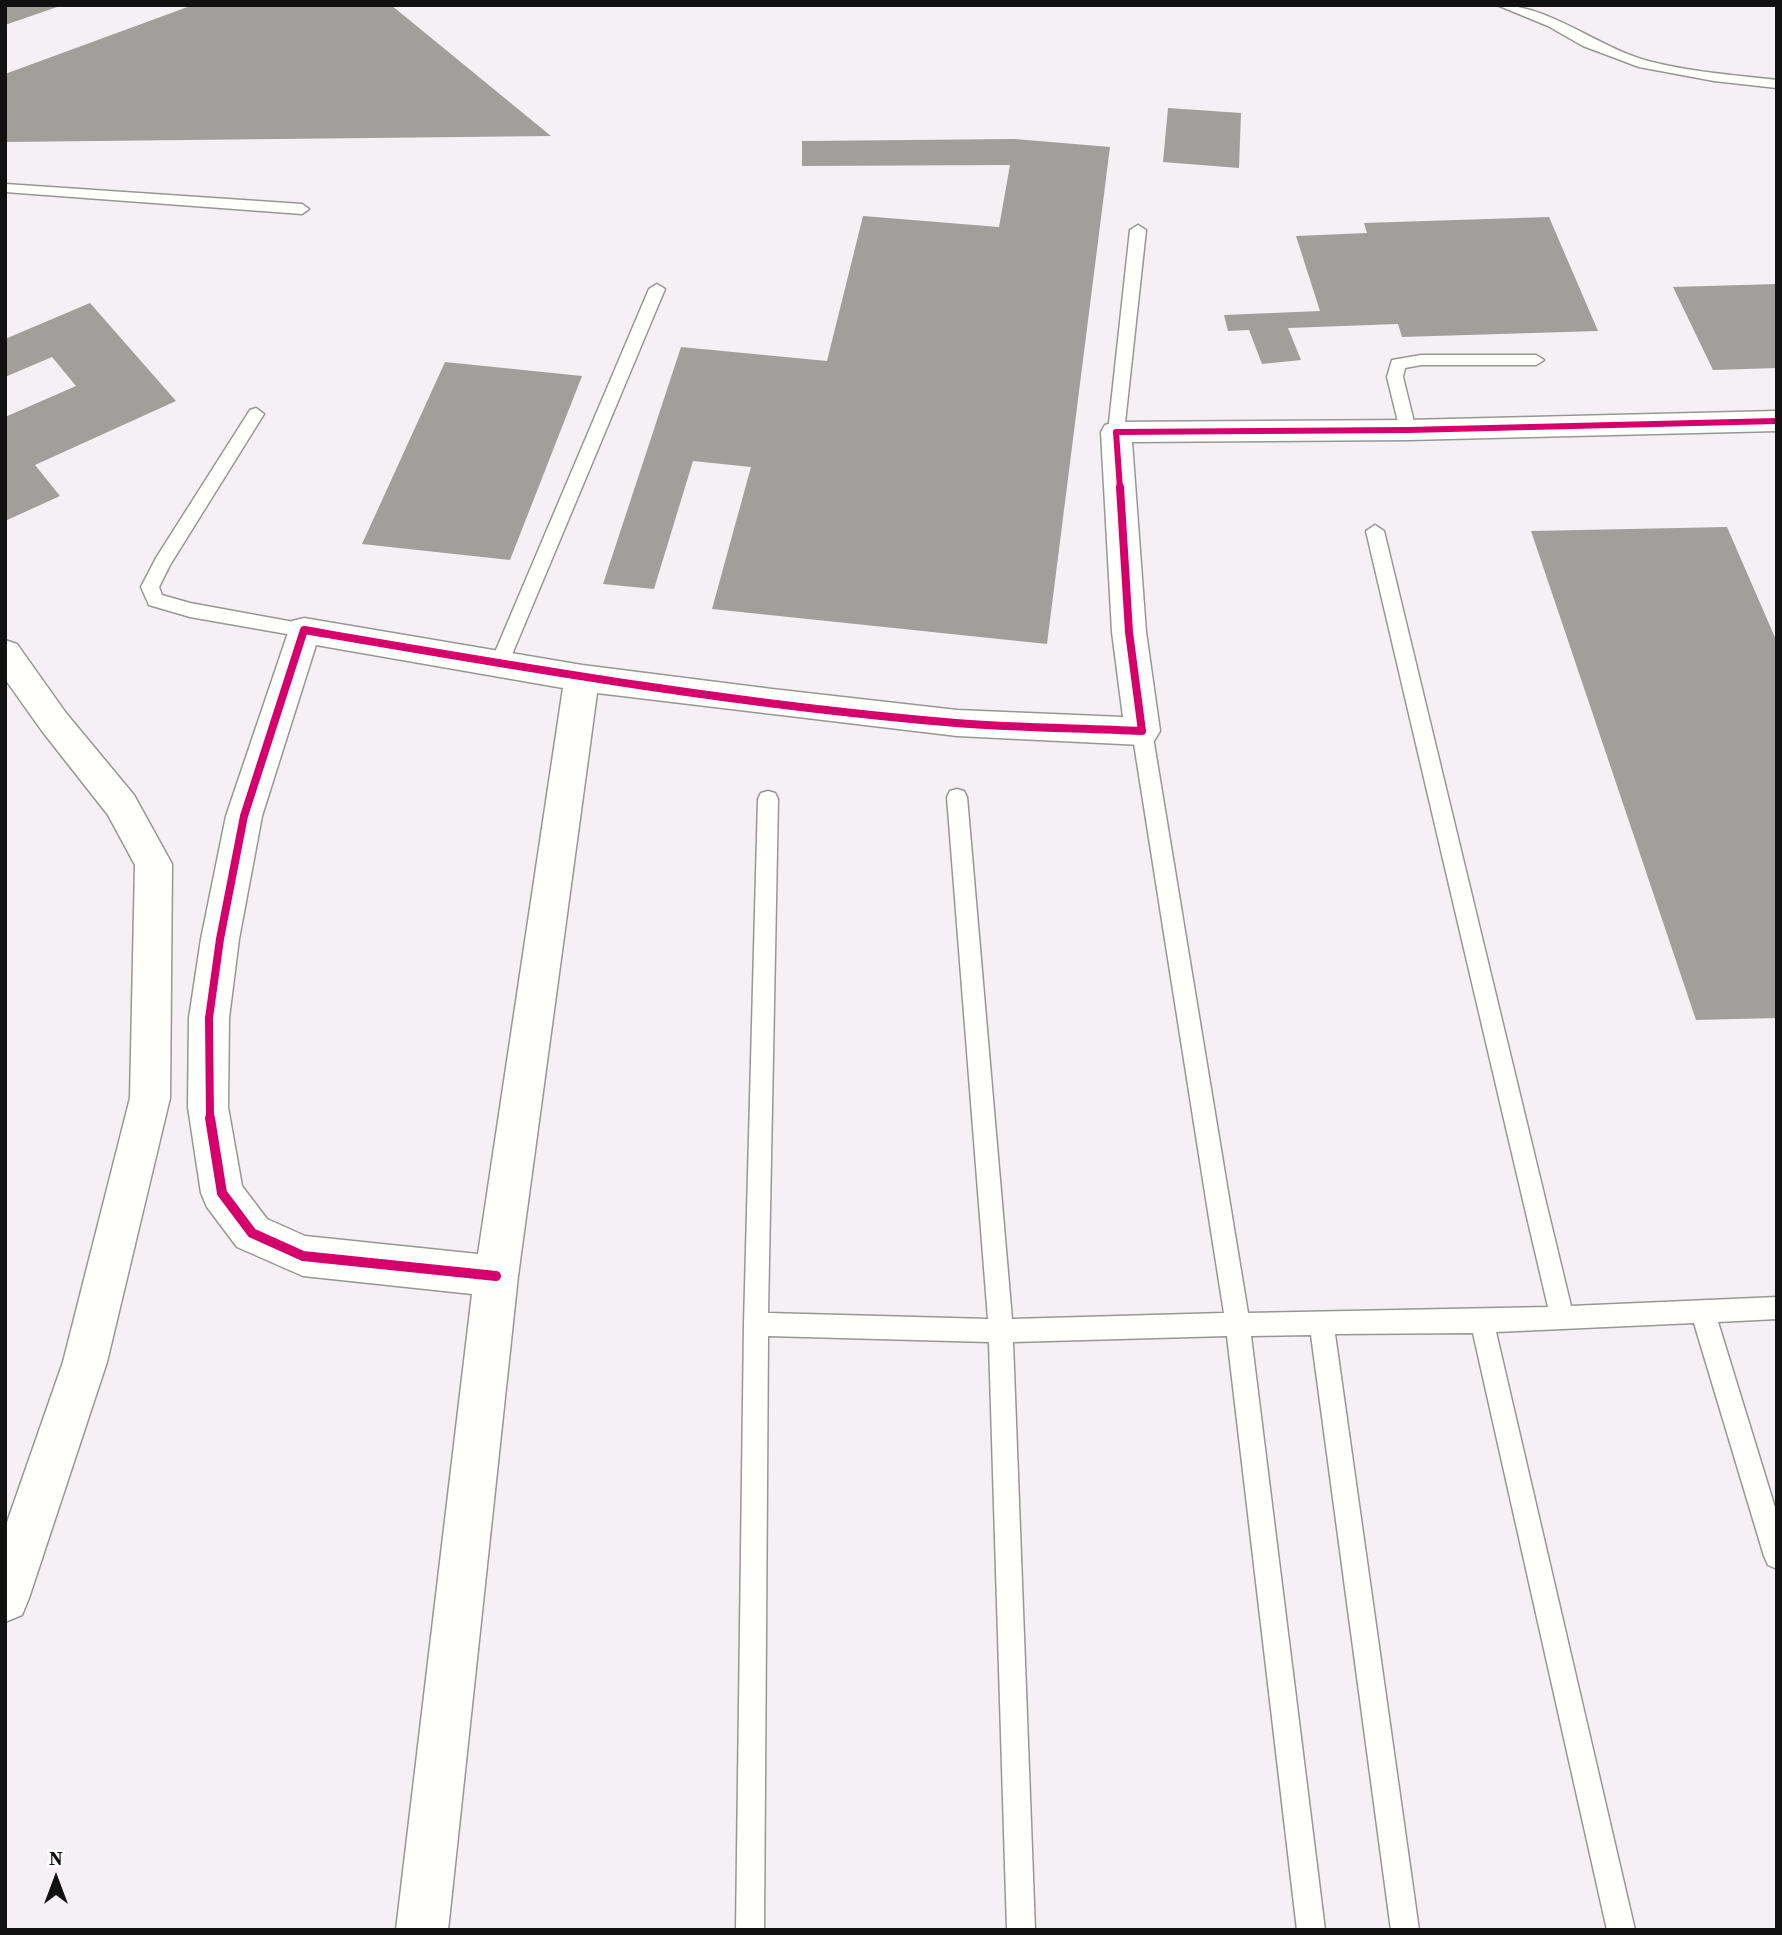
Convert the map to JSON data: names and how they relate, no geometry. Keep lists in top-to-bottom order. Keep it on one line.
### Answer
{"north":"top"}
